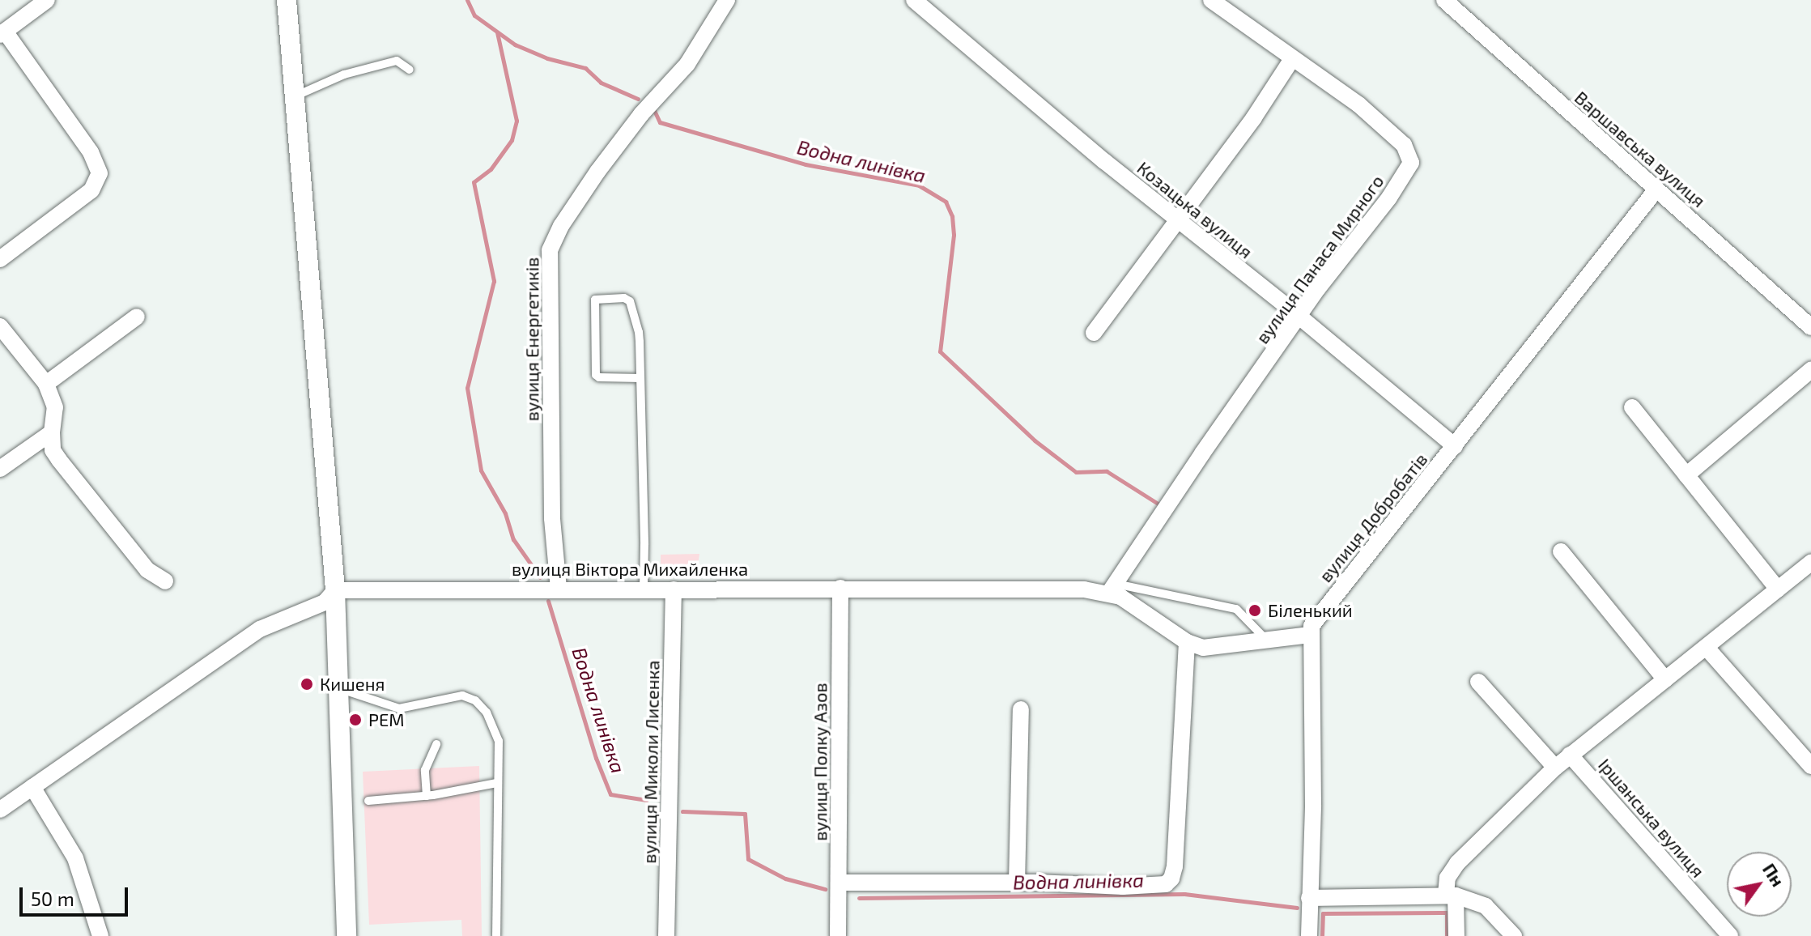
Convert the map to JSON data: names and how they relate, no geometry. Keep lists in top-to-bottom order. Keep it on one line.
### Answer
{"streets":{"street":["Варшавська вулиця","Козацька вулиця","вулиця Панаса Мирного","вулиця Енергетиків","вулиця Добробатів","вулиця Віктора Михайленка","вулиця Миколи Лисенка","вулиця Полку Азов","Іршанська вулиця"]},"crossings":[["Варшавська вулиця","вулиця Добробатів"],["Козацька вулиця","вулиця Панаса Мирного"],["Козацька вулиця","вулиця Добробатів"],["вулиця Панаса Мирного","вулиця Віктора Михайленка"],["вулиця Енергетиків","вулиця Віктора Михайленка"],["вулиця Добробатів","вулиця Віктора Михайленка"],["вулиця Віктора Михайленка","вулиця Миколи Лисенка"],["вулиця Віктора Михайленка","вулиця Полку Азов"]],"water":["Водна линівка"],"places":["Біленький","Кишеня","РЕМ"],"scale_bar":"50 m","north":"top right"}
